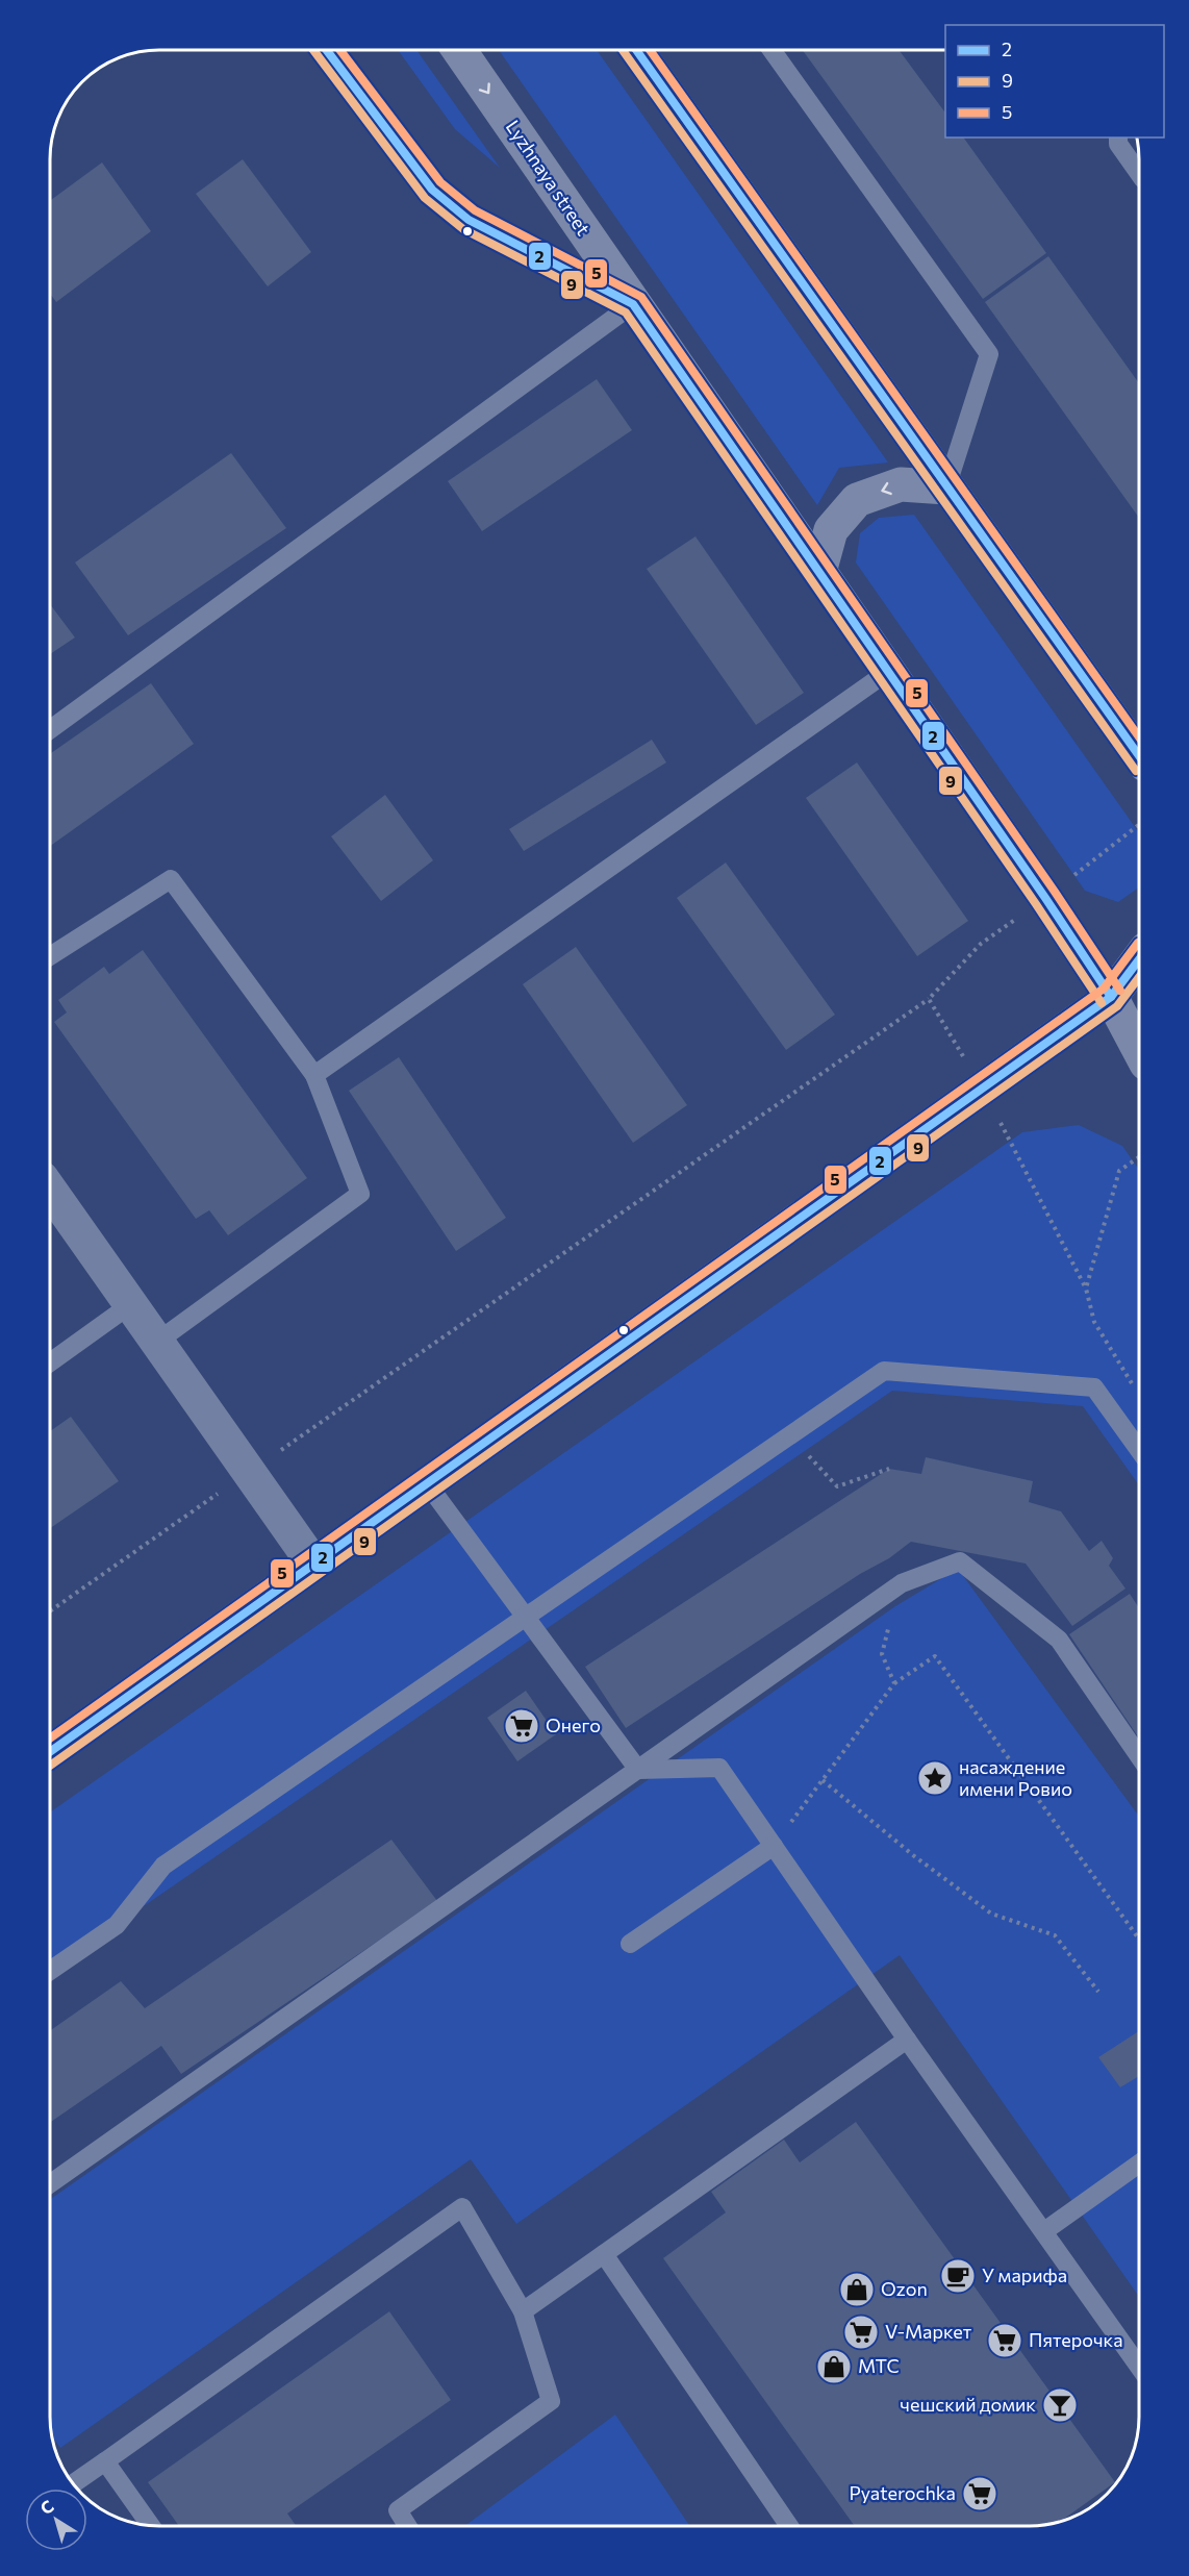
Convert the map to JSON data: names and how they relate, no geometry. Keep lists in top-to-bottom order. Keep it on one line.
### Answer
{"streets":{"main road":["Lyzhnaya street"]},"places":{"supermarket":["Онего","V-Маркет","Пятерочка","Pyaterochka"],"place":["насаждение имени Ровио"],"cafe":["У марифа"],"shop":["Ozon","МТС"],"bar":["чешский домик"]},"lines":["transit line 2","transit line 9","transit line 5"],"legend":["2","9","5"],"north":"top left"}
